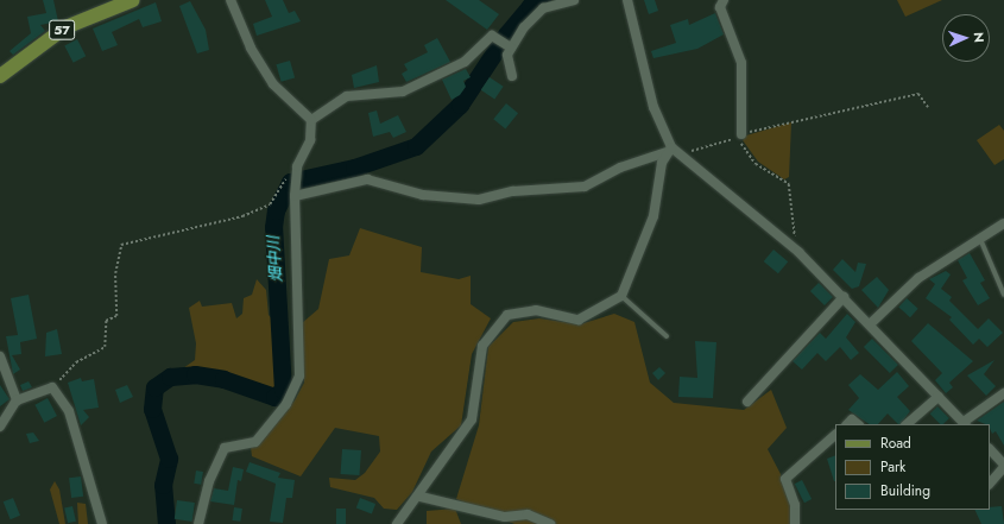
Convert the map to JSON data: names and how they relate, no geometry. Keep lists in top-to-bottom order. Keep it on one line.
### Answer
{"streets":{"main road":["57"]},"water":["畑中川"],"legend":["Road","Park","Building"],"north":"right"}
